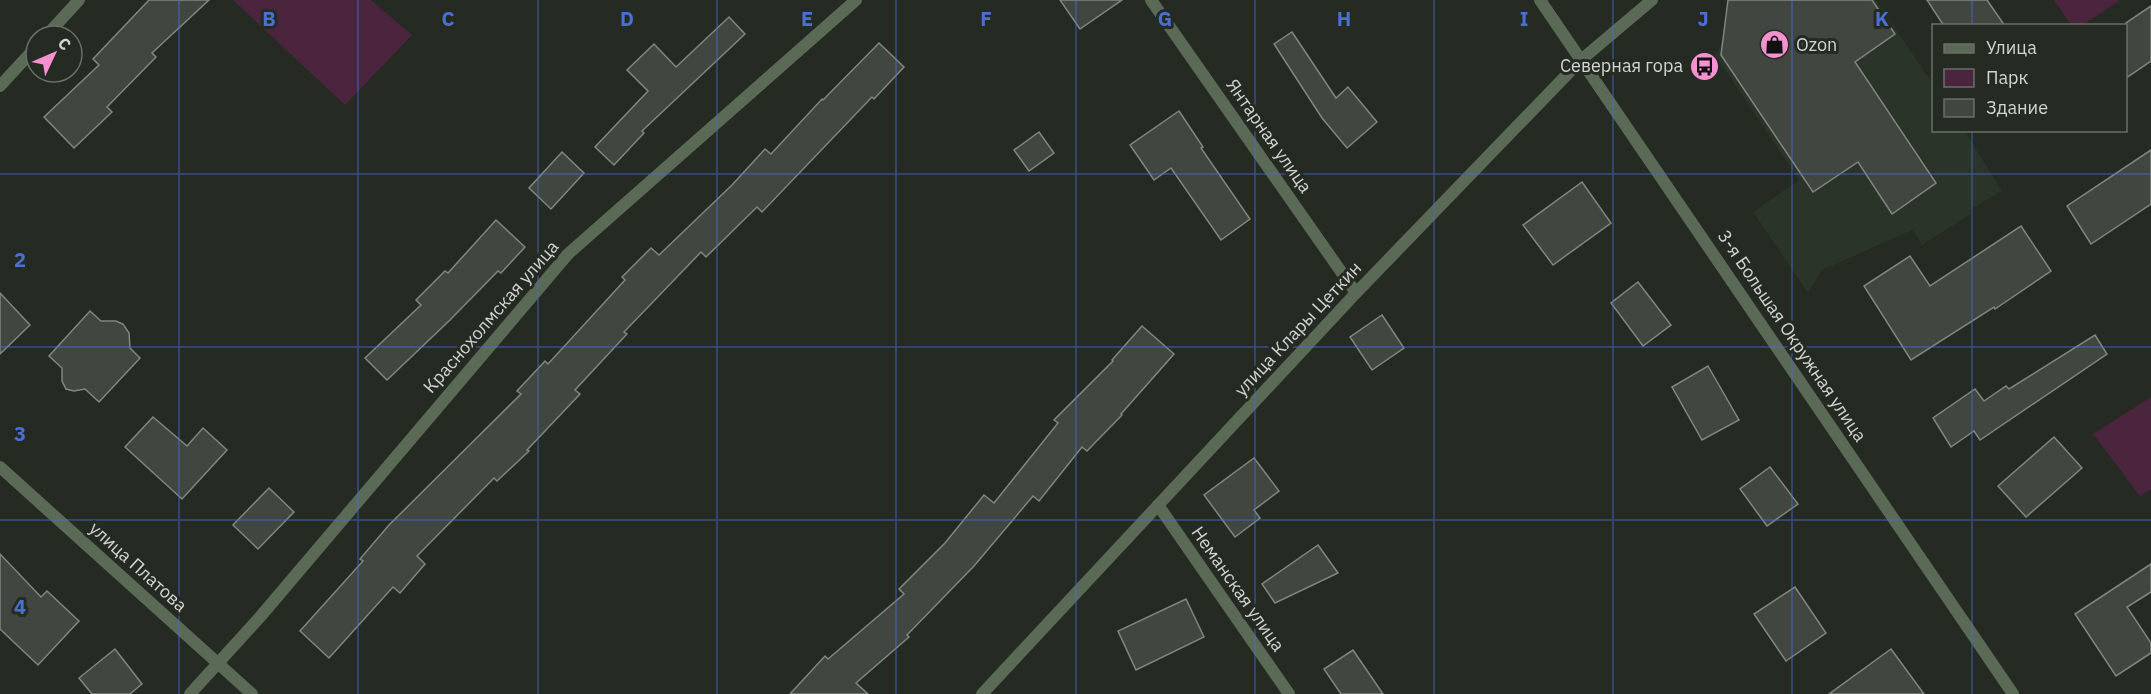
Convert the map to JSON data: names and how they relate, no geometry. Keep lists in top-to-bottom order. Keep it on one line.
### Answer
{"streets":{"street":["Янтарная улица","Краснохолмская улица","улица Клары Цеткин","3-я Большая Окружная улица","улица Платова","Неманская улица"]},"crossings":[["Янтарная улица","улица Клары Цеткин"],["Краснохолмская улица","улица Платова"],["улица Клары Цеткин","3-я Большая Окружная улица"],["улица Клары Цеткин","Неманская улица"]],"places":{"shop":["Ozon"],"bus stop":["Северная гора"]},"legend":["Улица","Парк","Здание"],"north":"top right","grid":{"columns":["B","C","D","E","F","G","H","I","J","K"],"rows":["2","3","4"]}}
